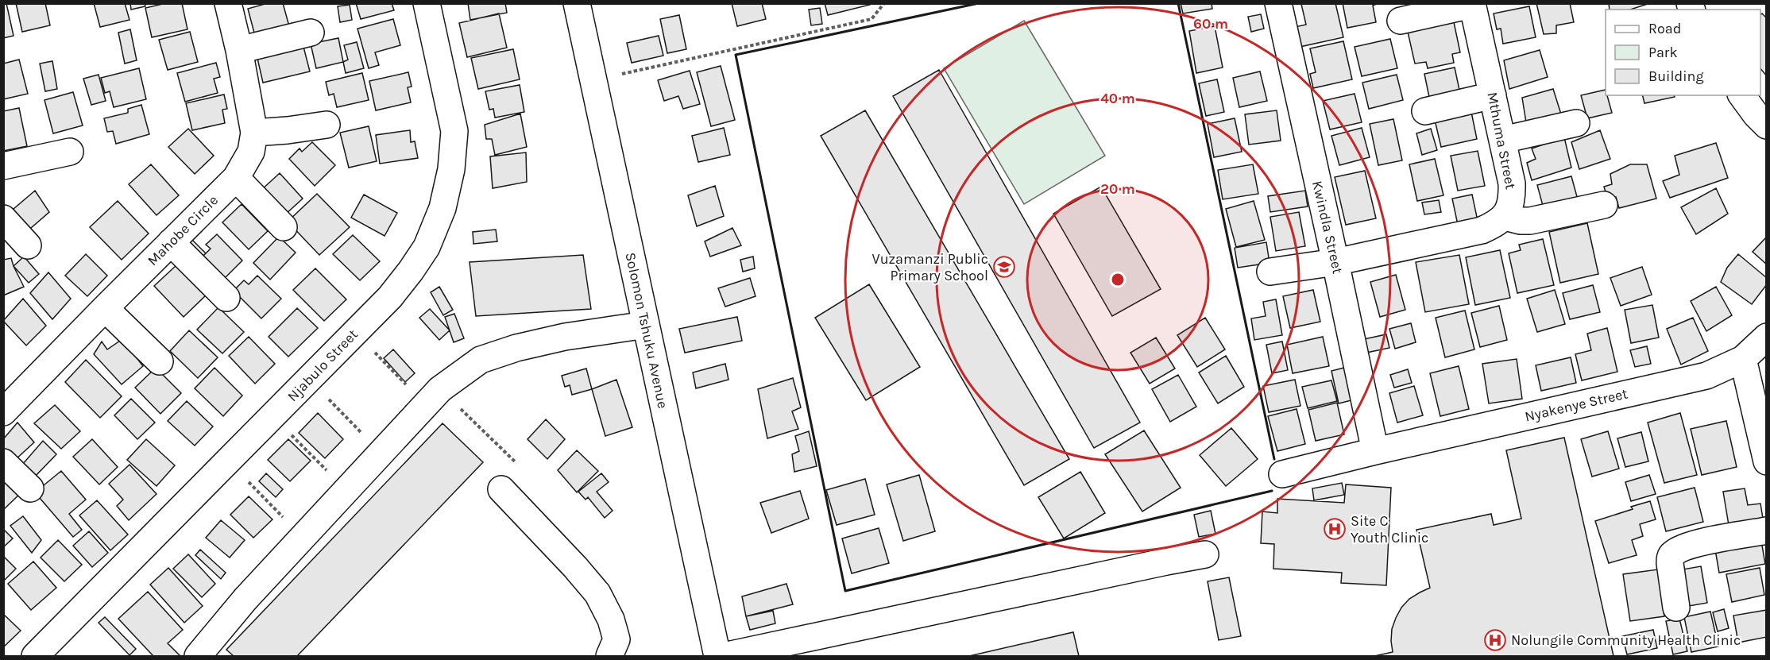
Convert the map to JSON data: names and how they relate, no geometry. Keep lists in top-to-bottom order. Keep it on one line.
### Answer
{"streets":{"street":["Mthuma Street","Kwindla Street","Mahobe Circle","Solomon Tshuku Avenue","Njabulo Street","Nyakenye Street"]},"crossings":[["Kwindla Street","Nyakenye Street"]],"places":{"school or university":["Vuzamanzi Public Primary School"],"hospital":["Site C Youth Clinic","Nolungile Community Health Clinic"]},"legend":["Road","Park","Building"],"rings":["60 m","40 m","20 m"]}
